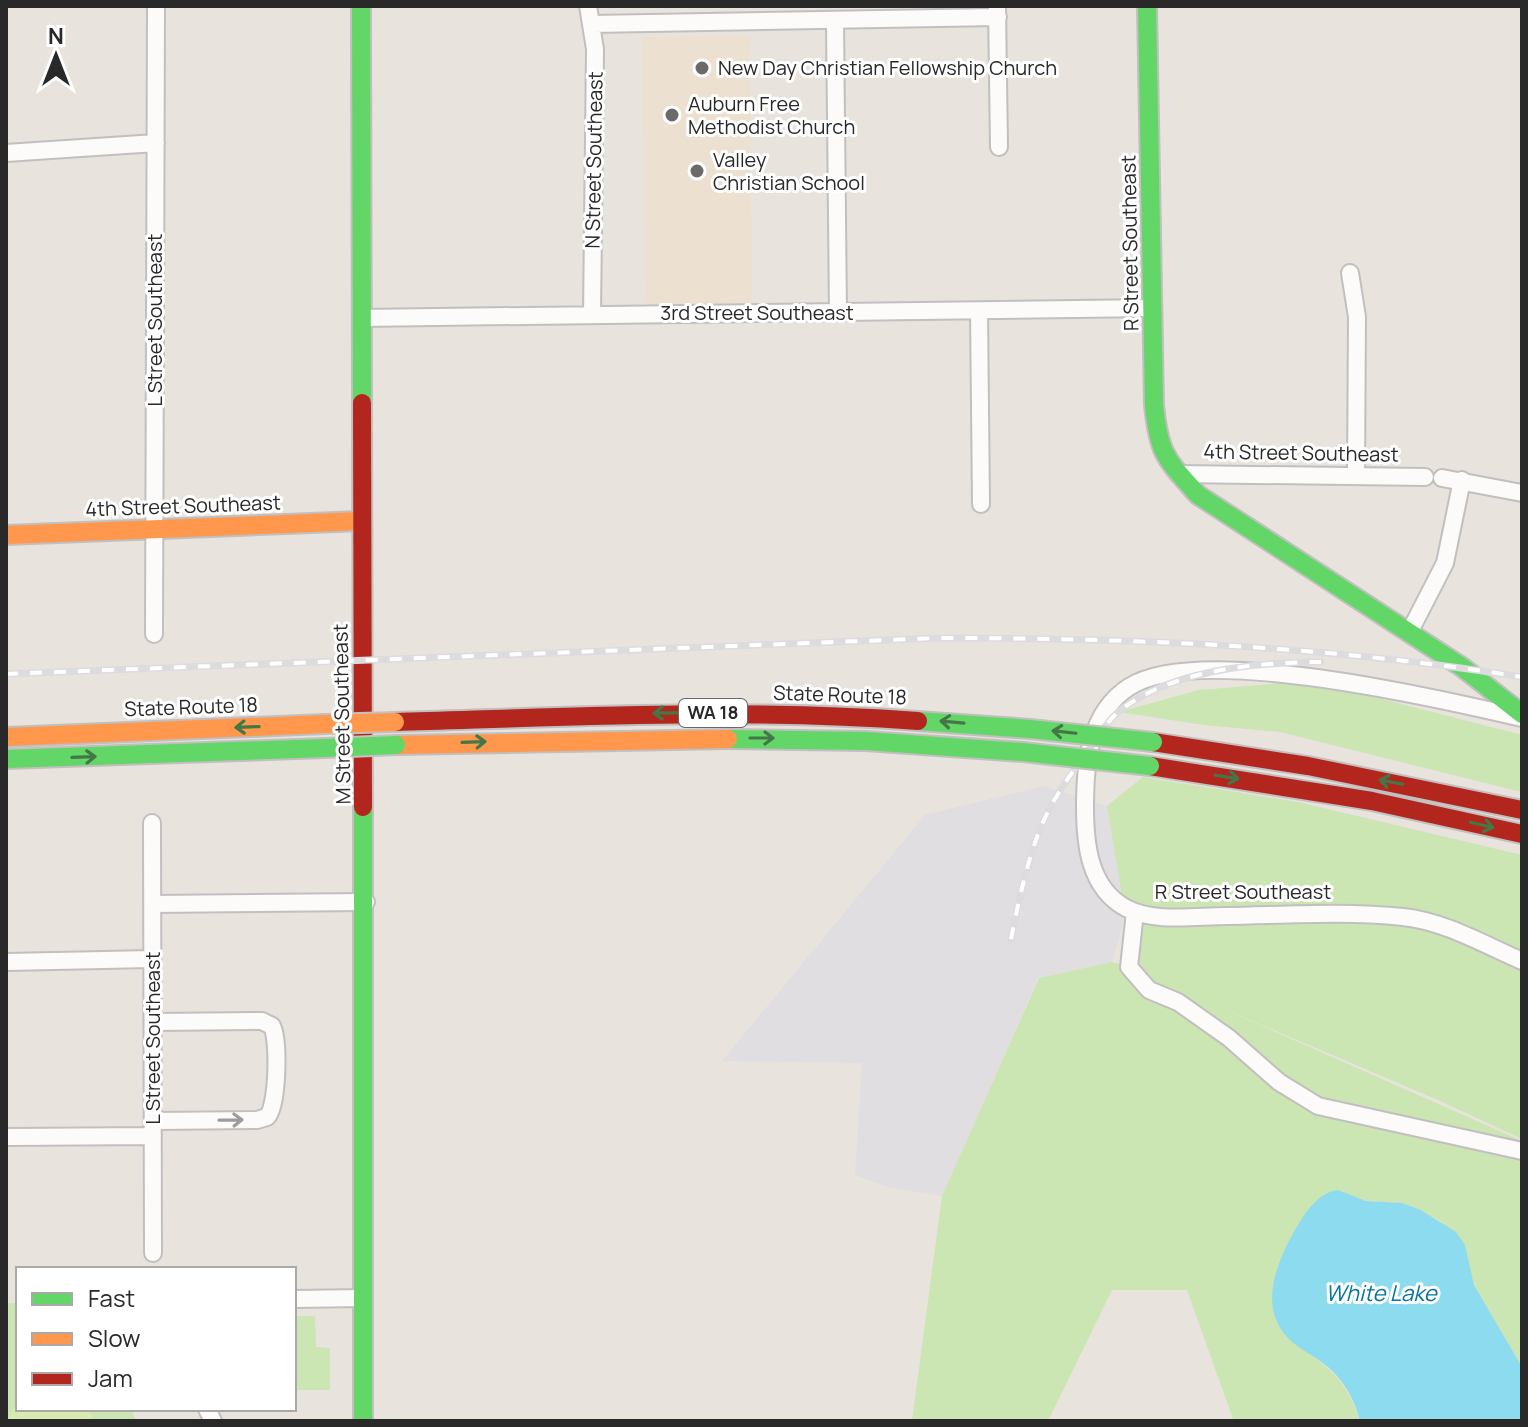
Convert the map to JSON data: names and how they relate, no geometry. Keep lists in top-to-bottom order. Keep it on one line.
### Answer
{"streets":{"main road":["R Street Southeast","4th Street Southeast","State Route 18","WA 18","M Street Southeast"],"street":["N Street Southeast","3rd Street Southeast","L Street Southeast"]},"crossings":[["N Street Southeast","3rd Street Southeast"],["R Street Southeast","3rd Street Southeast"],["R Street Southeast","4th Street Southeast"],["3rd Street Southeast","M Street Southeast"],["L Street Southeast","4th Street Southeast"],["4th Street Southeast","M Street Southeast"]],"water":["White Lake"],"places":["New Day Christian Fellowship Church","Auburn Free Methodist Church","Valley Christian School"],"legend":["Fast","Slow","Jam"],"north":"top"}
